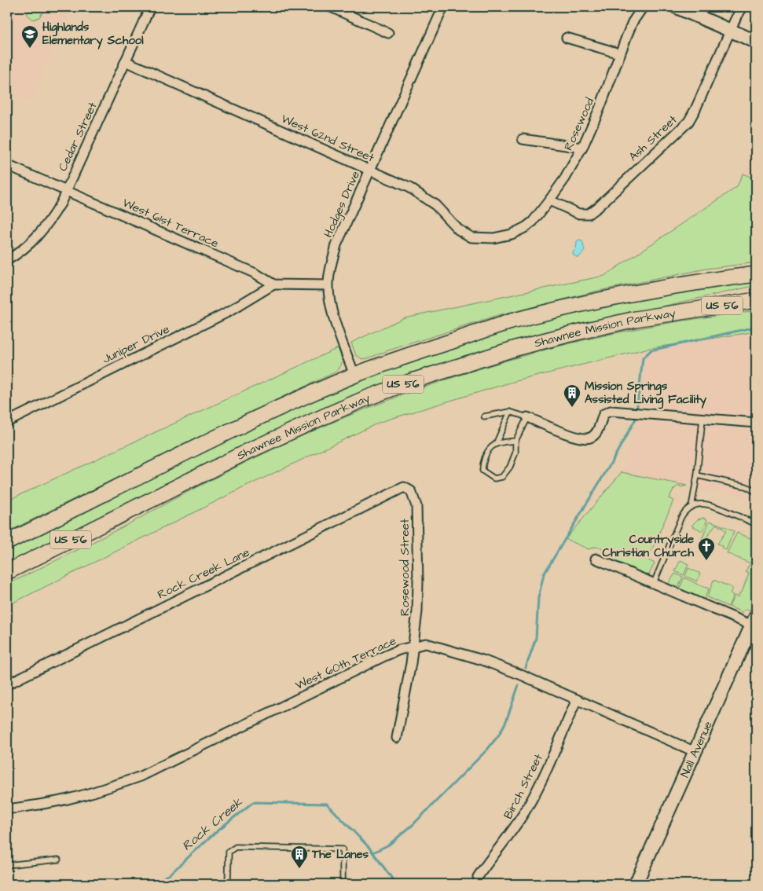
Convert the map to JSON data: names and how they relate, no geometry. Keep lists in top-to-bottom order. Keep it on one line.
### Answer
{"streets":{"highway":["US 56","Shawnee Mission Parkway"],"main road":["Nall Avenue"],"street":["Rosewood","Cedar Street","West 62nd Street","Ash Street","Hodges Drive","West 61st Terrace","Juniper Drive","Rosewood Street","Rock Creek Lane","West 60th Terrace","Birch Street"]},"crossings":[["Rosewood","West 62nd Street"],["Rosewood","Ash Street"],["Cedar Street","West 62nd Street"],["Cedar Street","West 61st Terrace"],["West 62nd Street","Hodges Drive"],["Hodges Drive","US 56"],["West 61st Terrace","Juniper Drive"],["Rosewood Street","Rock Creek Lane"],["Rosewood Street","West 60th Terrace"],["West 60th Terrace","Nall Avenue"],["West 60th Terrace","Birch Street"]],"water":["Rock Creek"],"places":{"school or university":["Highlands Elementary School"],"building":["Mission Springs Assisted Living Facility","The Lanes"],"church":["Countryside Christian Church"]}}
